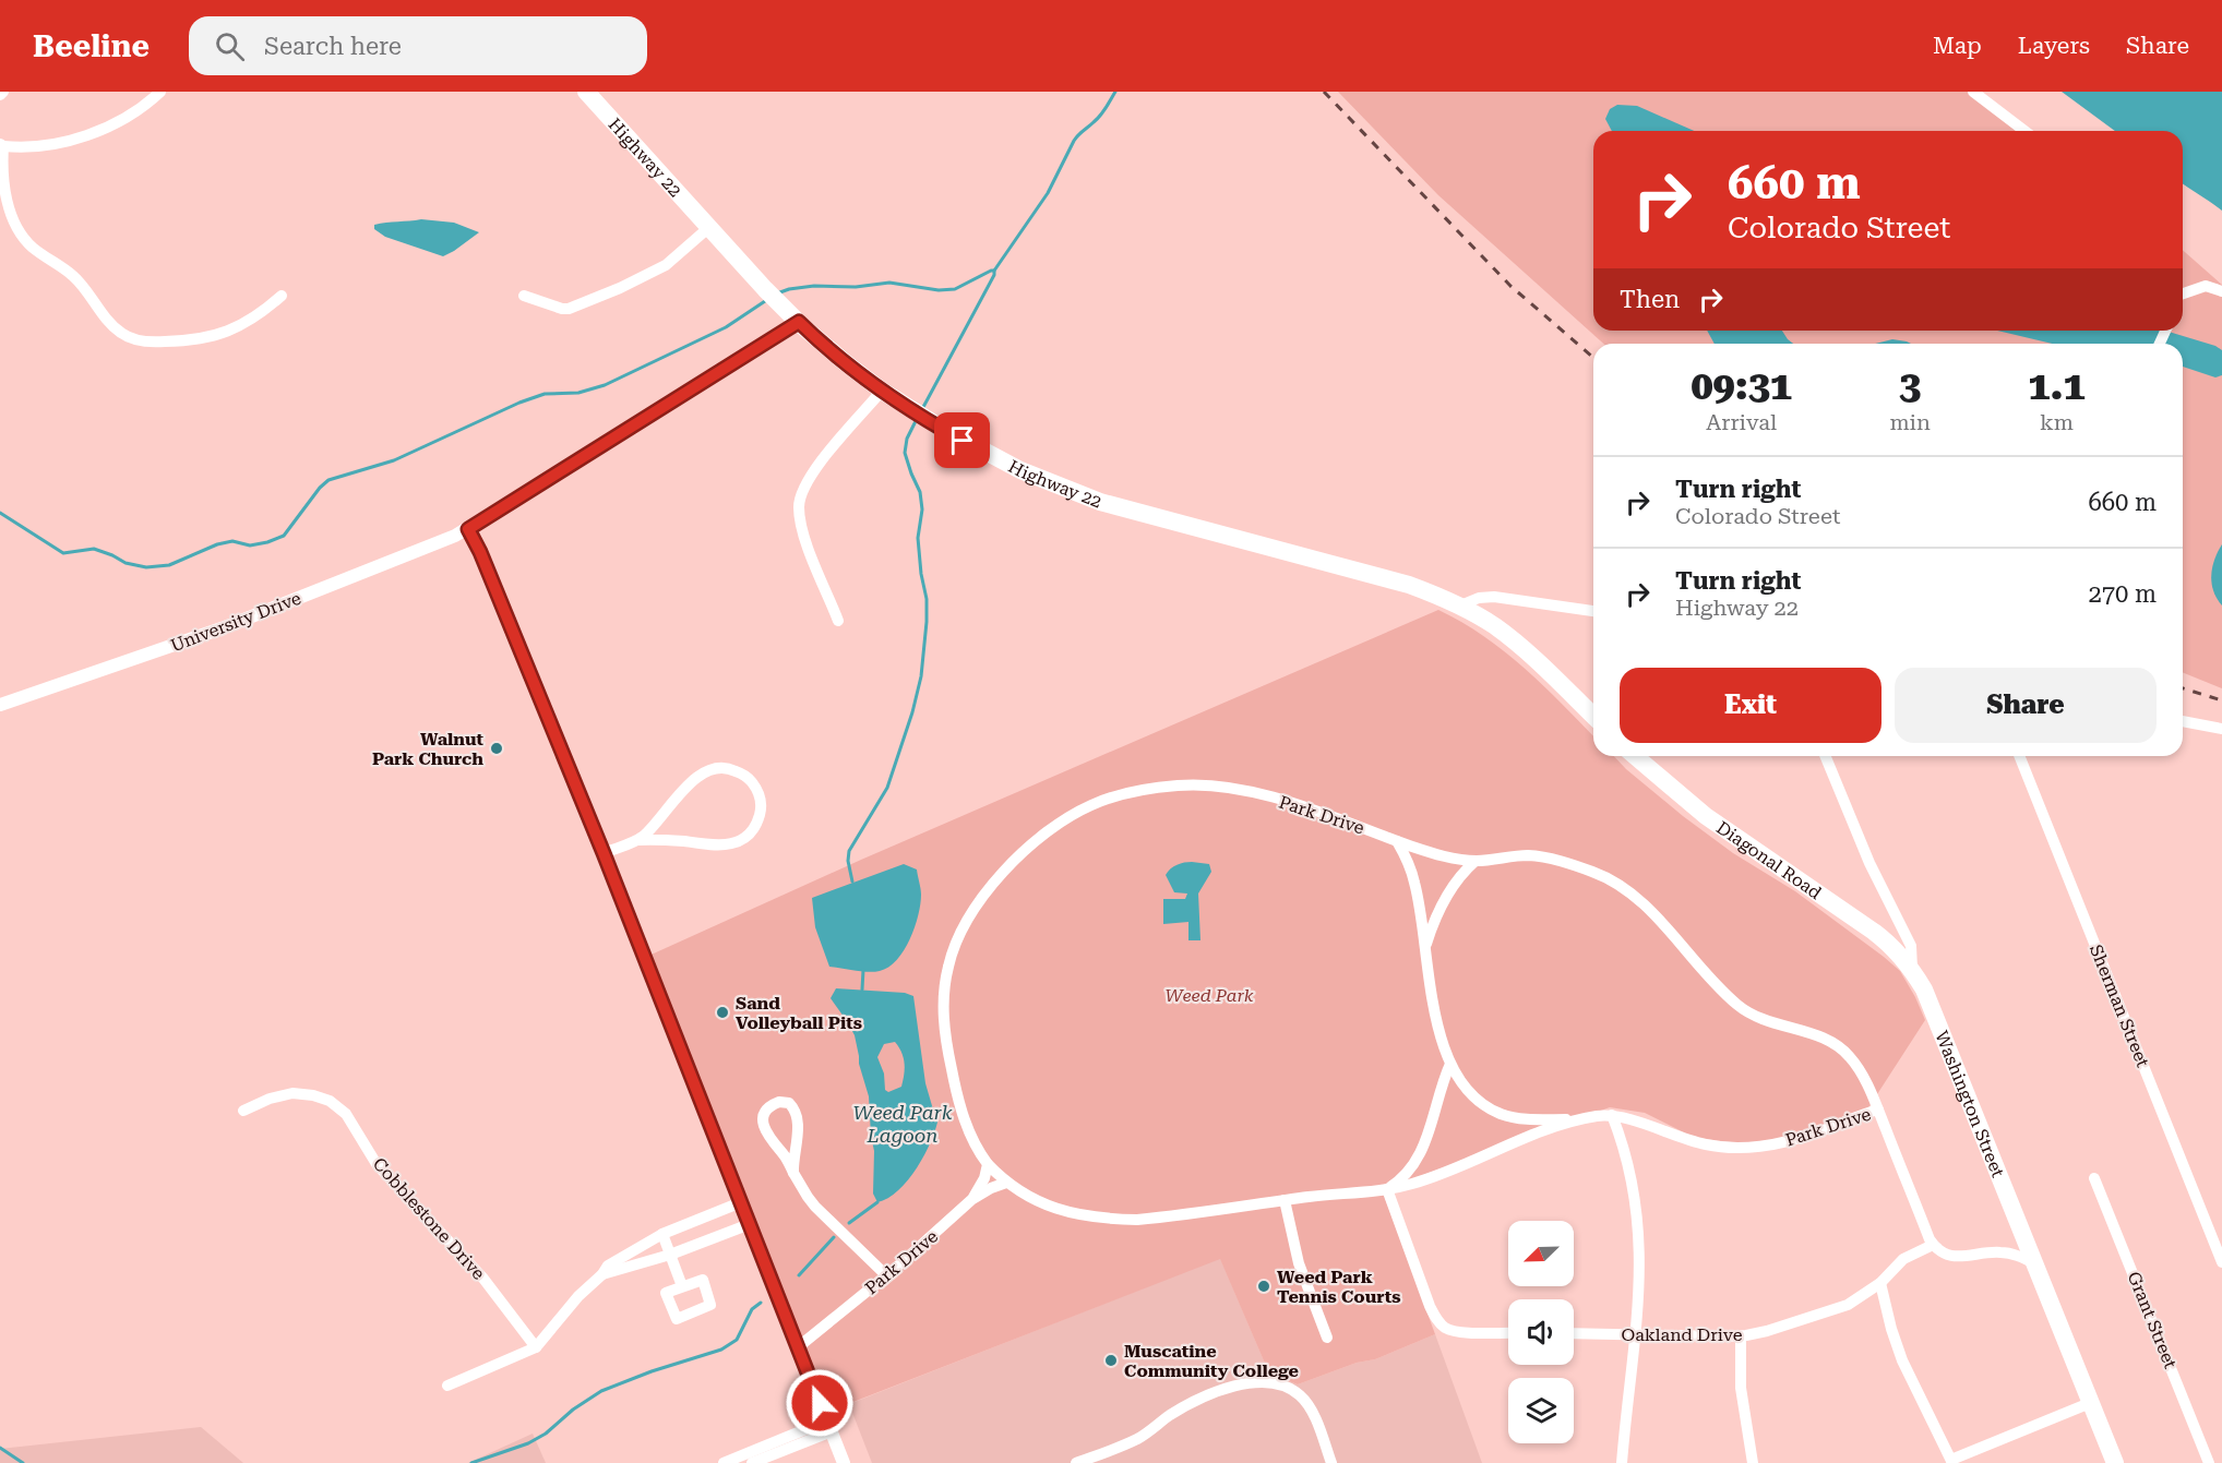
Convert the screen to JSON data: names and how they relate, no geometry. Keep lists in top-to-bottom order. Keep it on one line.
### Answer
{"streets":{"main road":["Highway 22","Diagonal Road","Washington Street"],"street":["University Drive","Park Drive","Sherman Street","Cobblestone Drive","Grant Street","Oakland Drive"]},"crossings":[["Highway 22","University Drive"],["Park Drive","Oakland Drive"],["Diagonal Road","Washington Street"]],"water":["Weed Park Lagoon"],"parks":["Weed Park"],"places":["Walnut Park Church","Sand Volleyball Pits","Weed Park Tennis Courts","Muscatine Community College"],"north":"bottom left","page":{"header":"Beeline","search":"Search here","nav":["Map","Layers","Share"],"turn":["660 m","Colorado Street"],"then":"Then","eta":["09:31","Arrival","3","min","1.1","km"],"list":[{"name":"Turn right","note":"Colorado Street","value":"660 m"},{"name":"Turn right","note":"Highway 22","value":"270 m"}],"buttons":["Exit","Share"]}}
